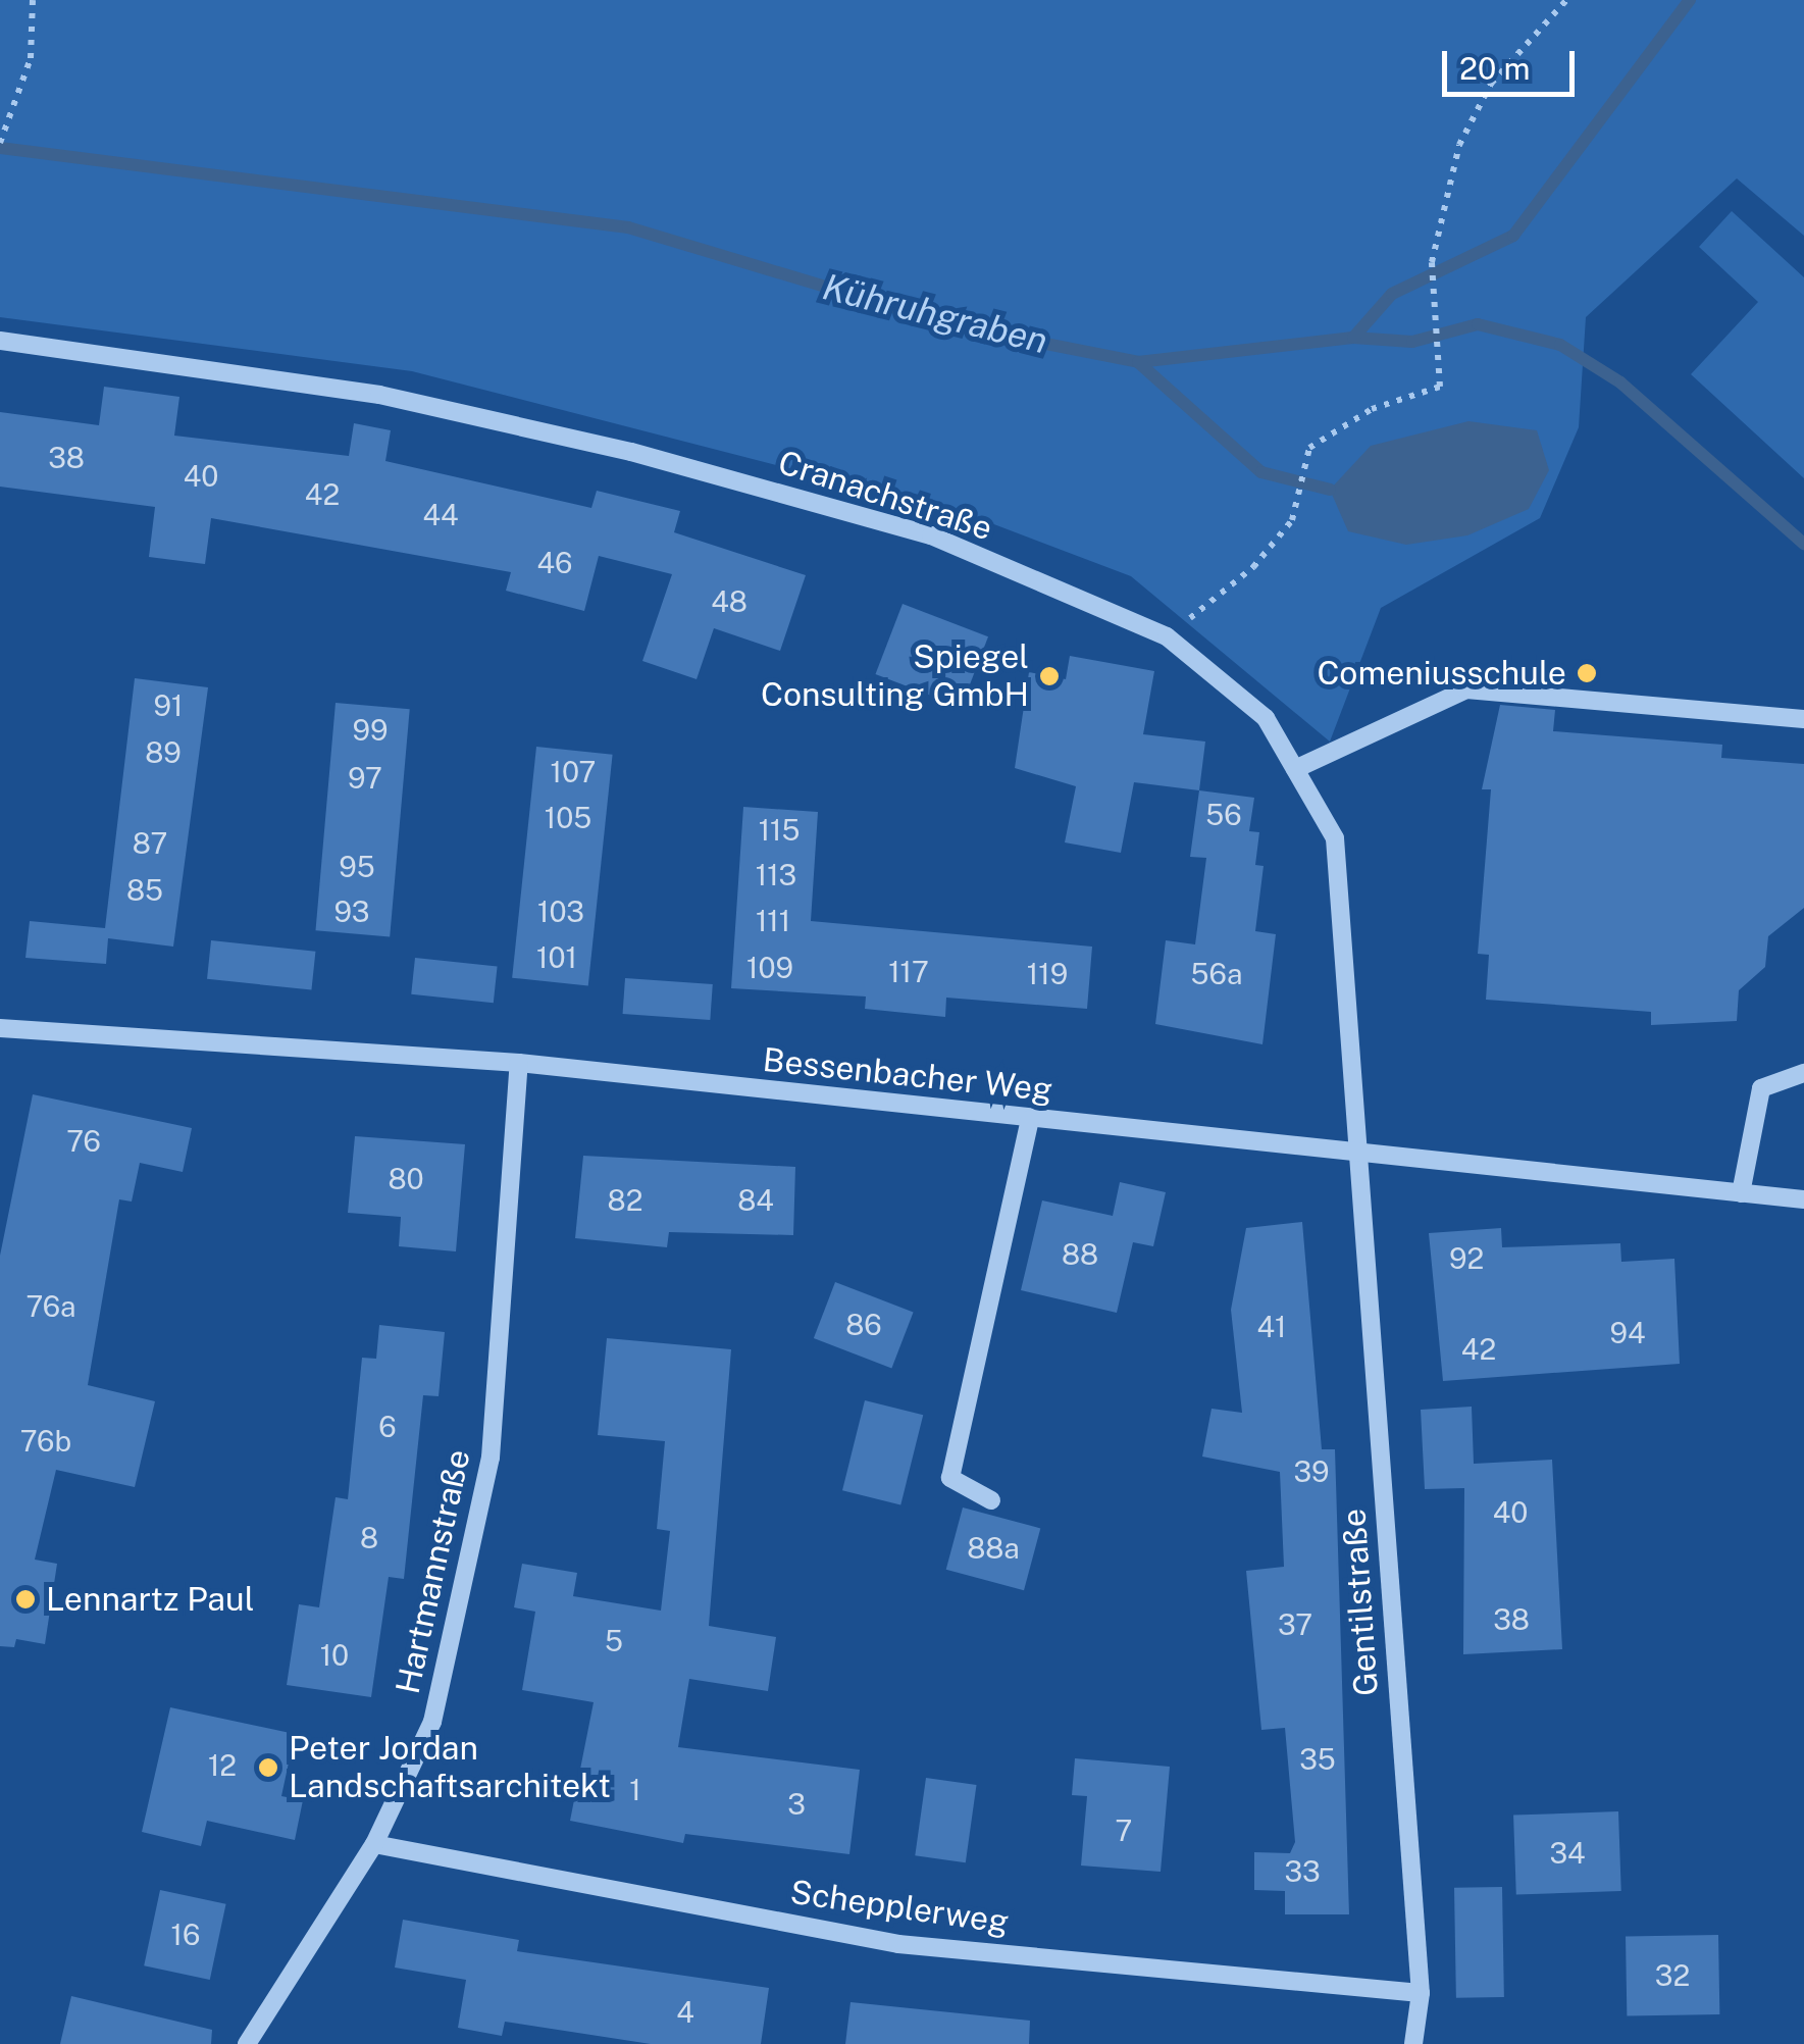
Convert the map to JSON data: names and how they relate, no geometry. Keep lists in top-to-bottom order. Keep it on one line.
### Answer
{"streets":{"street":["Cranachstraße","Bessenbacher Weg","Hartmannstraße","Gentilstraße","Schepplerweg"]},"crossings":[["Cranachstraße","Bessenbacher Weg"],["Cranachstraße","Gentilstraße"],["Bessenbacher Weg","Hartmannstraße"],["Bessenbacher Weg","Gentilstraße"],["Hartmannstraße","Schepplerweg"],["Gentilstraße","Schepplerweg"]],"water":["Kühruhgraben"],"places":["Comeniusschule","Spiegel Consulting GmbH","Lennartz Paul","Peter Jordan Landschaftsarchitekt"],"house_numbers":["38","40","42","44","46","48","91","99","89","107","97","56","105","115","87","95","113","85","93","103","111","101","109","117","119","56a","76","80","82","84","88","92","76a","86","41","94","42","6","76b","39","40","8","88a","38","37","5","10","35","12","1","3","7","34","33","16","32","4"],"scale_bar":"20 m"}
